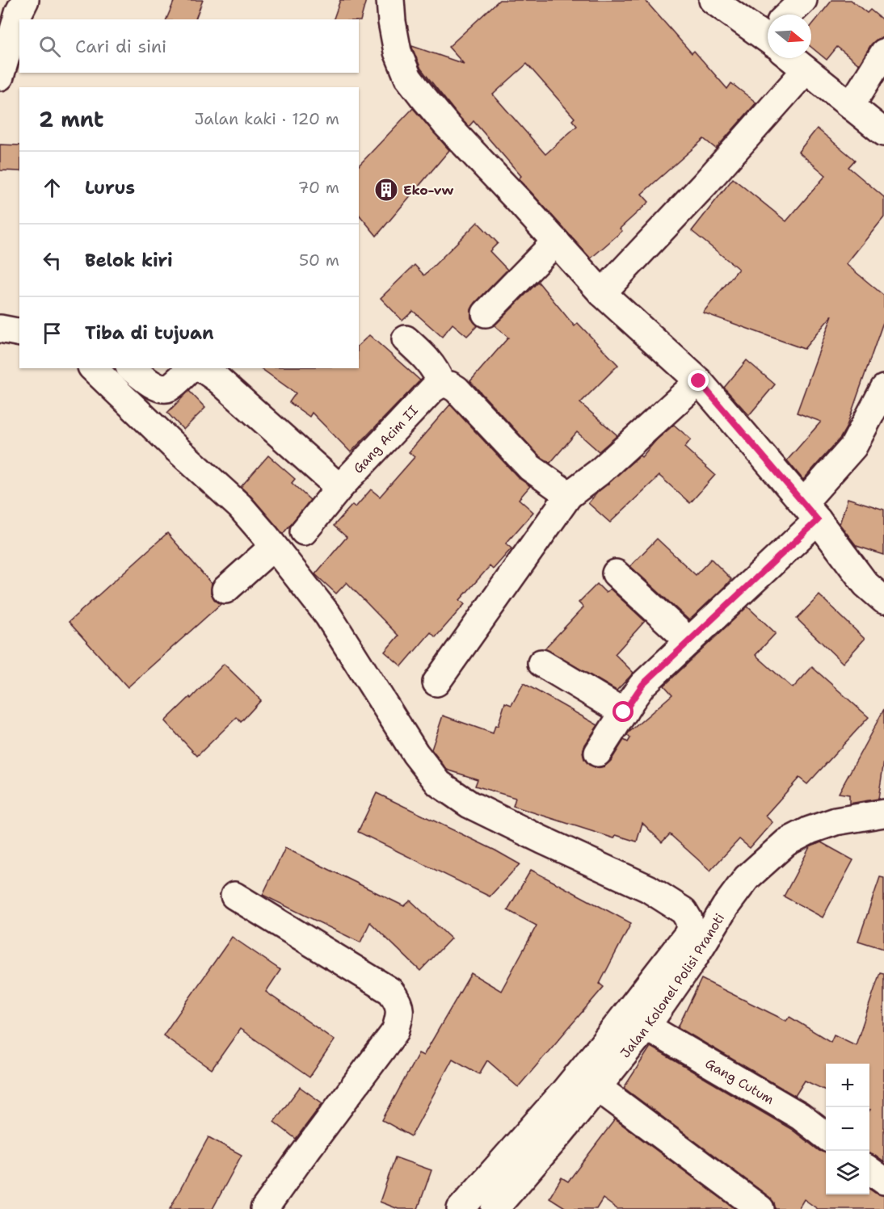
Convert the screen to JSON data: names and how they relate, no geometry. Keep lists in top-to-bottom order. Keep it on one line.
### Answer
{"streets":{"street":["Gang Acim II","Jalan Kolonel Polisi Pranoti","Gang Cutum"]},"crossings":[["Jalan Kolonel Polisi Pranoti","Gang Cutum"]],"places":{"building":["Eko-vw"]},"north":"right","page":{"search":"Cari di sini","heading":["2 mnt","Jalan kaki · 120 m"],"list":[["Lurus","70 m"],["Belok kiri","50 m"],"Tiba di tujuan"],"map_buttons":["+","−"]}}
